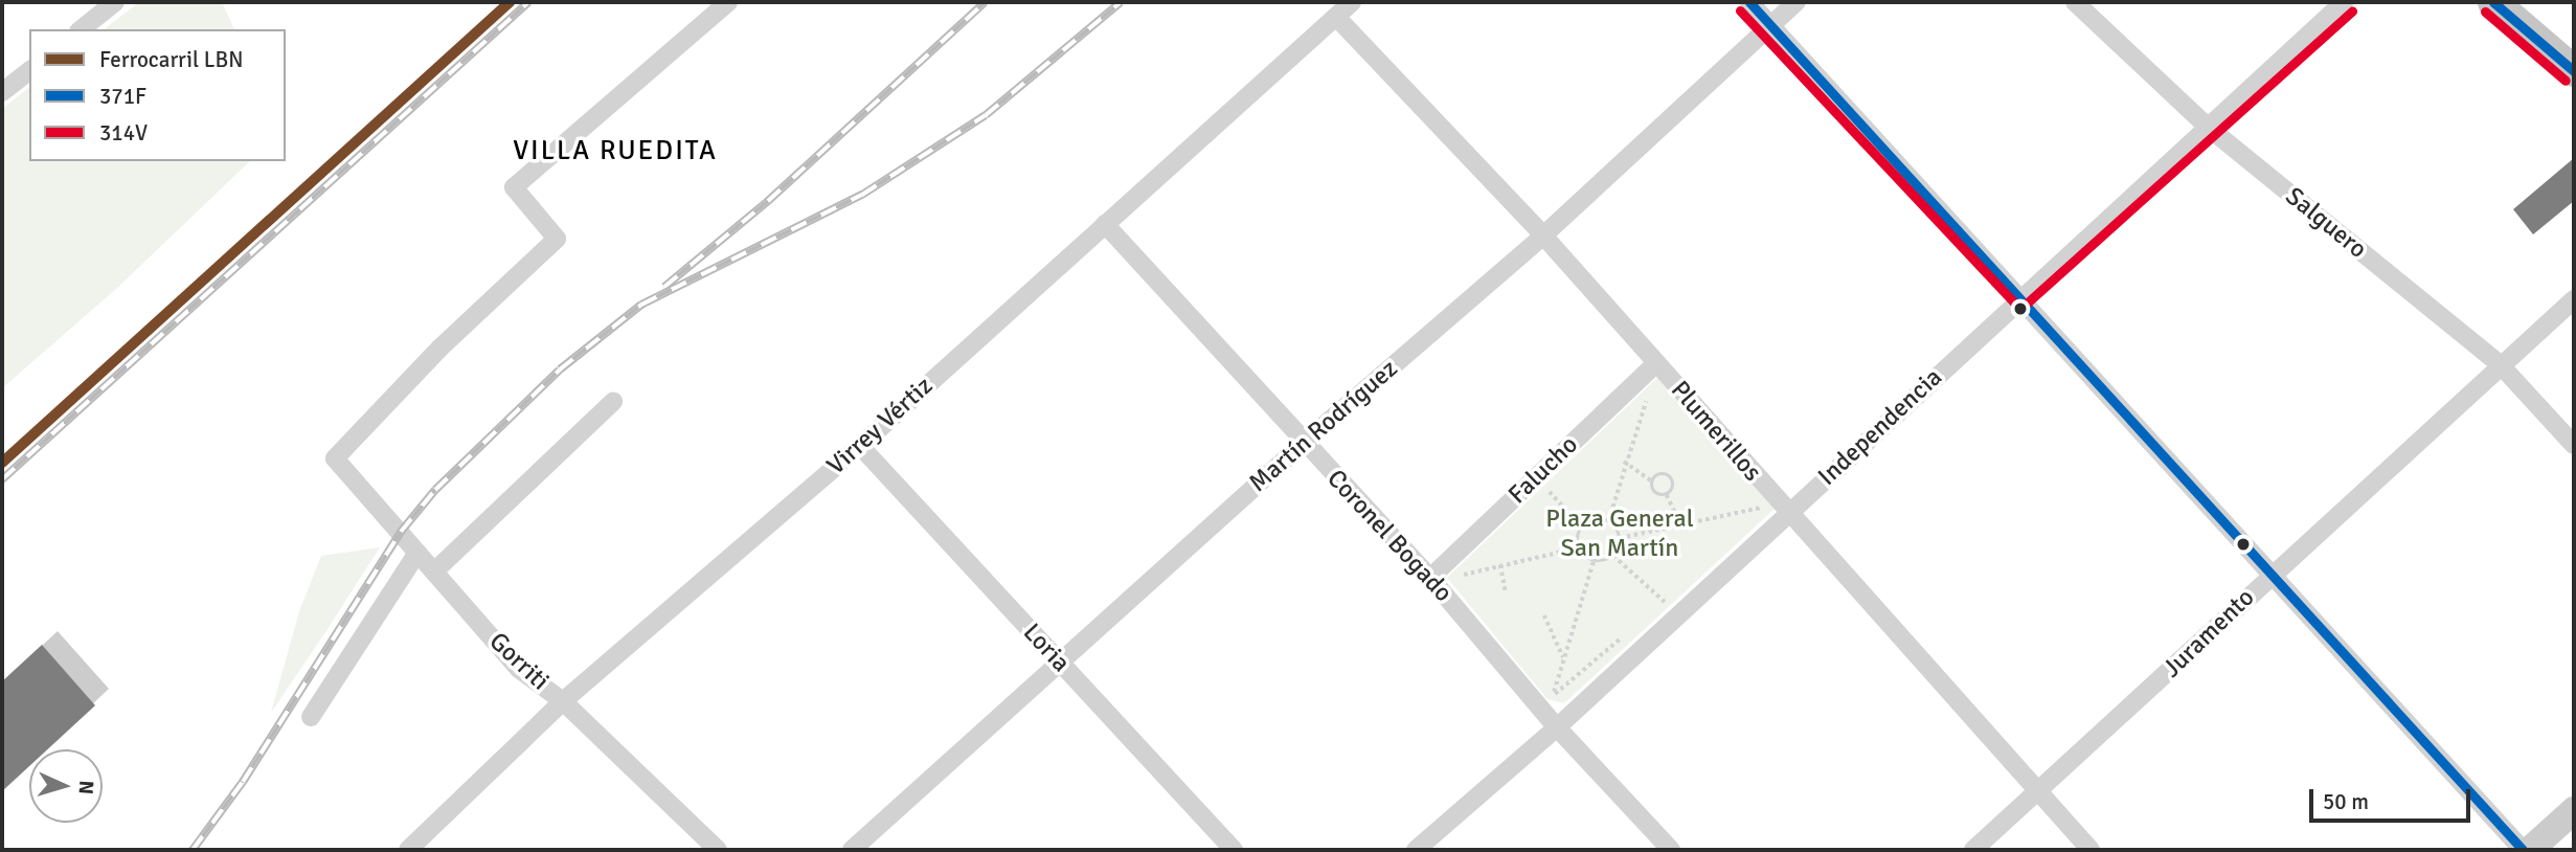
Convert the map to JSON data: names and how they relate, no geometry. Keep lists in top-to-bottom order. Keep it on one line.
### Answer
{"streets":{"street":["Salguero","Virrey Vértiz","Martín Rodríguez","Independencia","Plumerillos","Falucho","Coronel Bogado","Juramento","Loria","Gorriti"]},"crossings":[["Salguero","Independencia"],["Salguero","Juramento"],["Virrey Vértiz","Plumerillos"],["Virrey Vértiz","Coronel Bogado"],["Virrey Vértiz","Loria"],["Virrey Vértiz","Gorriti"],["Martín Rodríguez","Plumerillos"],["Martín Rodríguez","Coronel Bogado"],["Martín Rodríguez","Loria"],["Independencia","Plumerillos"],["Independencia","Coronel Bogado"],["Plumerillos","Falucho"],["Plumerillos","Juramento"],["Falucho","Coronel Bogado"]],"districts":["VILLA RUEDITA"],"parks":["Plaza General San Martín"],"lines":["rail line LBN","transit line 371F","transit line 314V"],"legend":["Ferrocarril LBN","371F","314V"],"scale_bar":"50 m","north":"right"}
